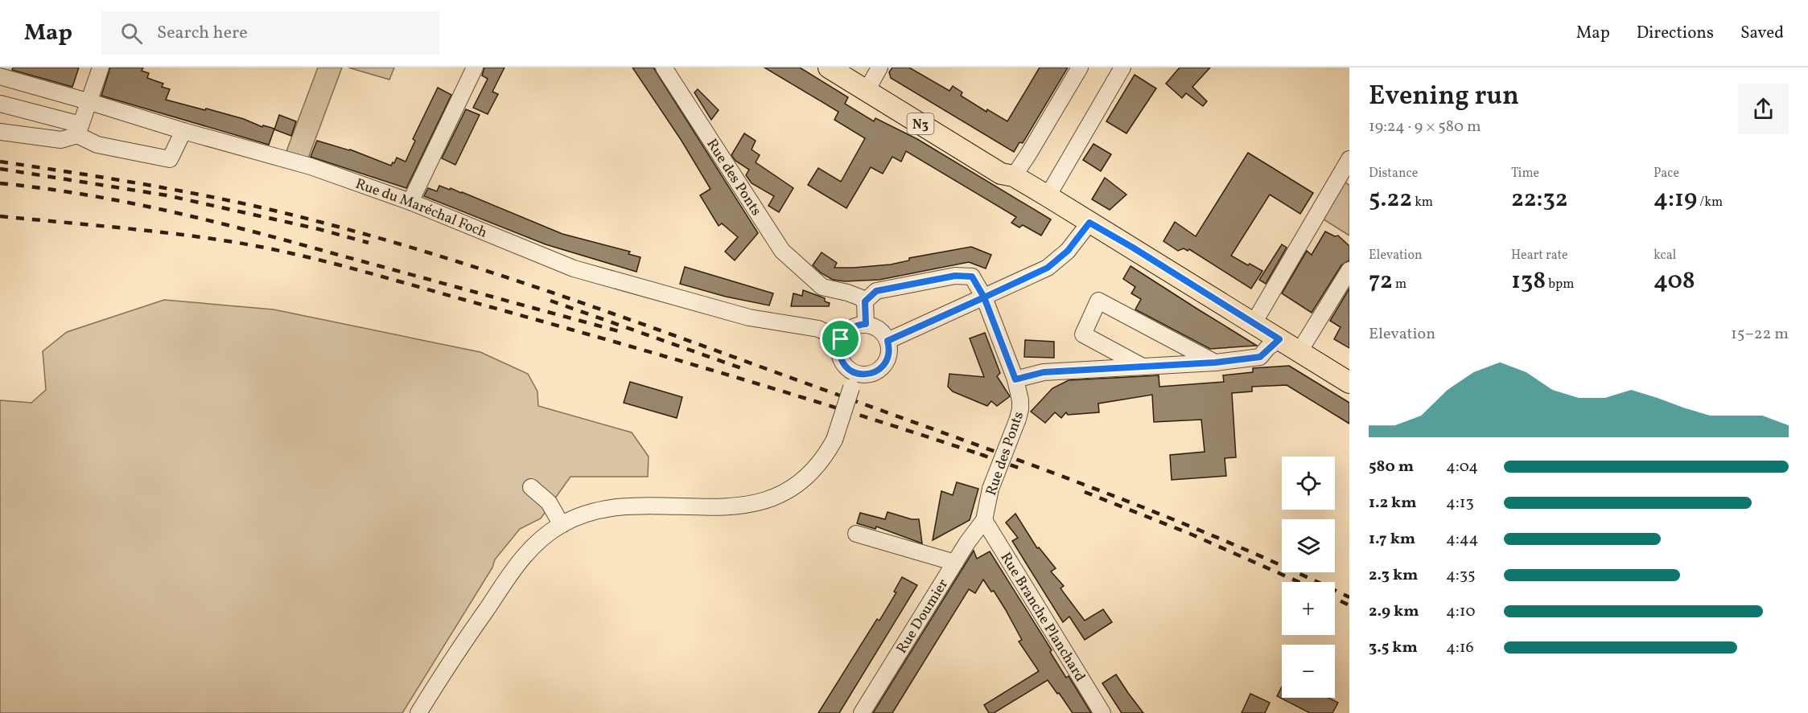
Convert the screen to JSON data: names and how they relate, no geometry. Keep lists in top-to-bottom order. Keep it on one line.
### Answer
{"streets":{"main road":["N3"],"street":["Rue des Ponts","Rue du Maréchal Foch","Rue Doumier","Rue Branche Planchard"]},"crossings":[["Rue des Ponts","Rue Doumier"],["Rue des Ponts","Rue Branche Planchard"],["Rue Doumier","Rue Branche Planchard"]],"page":{"header":"Map","search":"Search here","nav":["Map","Directions","Saved"],"heading":["Evening run","19:24 · 9 × 580 m"],"stats":[["Distance","5.22 km"],["Time","22:32"],["Pace","4:19 /km"],["Elevation","72 m"],["Heart rate","138 bpm"],["kcal","408"]],"chart":["Elevation","15–22 m"],"list":[{"name":"580 m","note":"4:04"},{"name":"1.2 km","note":"4:13"},{"name":"1.7 km","note":"4:44"},{"name":"2.3 km","note":"4:35"},{"name":"2.9 km","note":"4:10"},{"name":"3.5 km","note":"4:16"}],"map_buttons":["+","−"]}}
